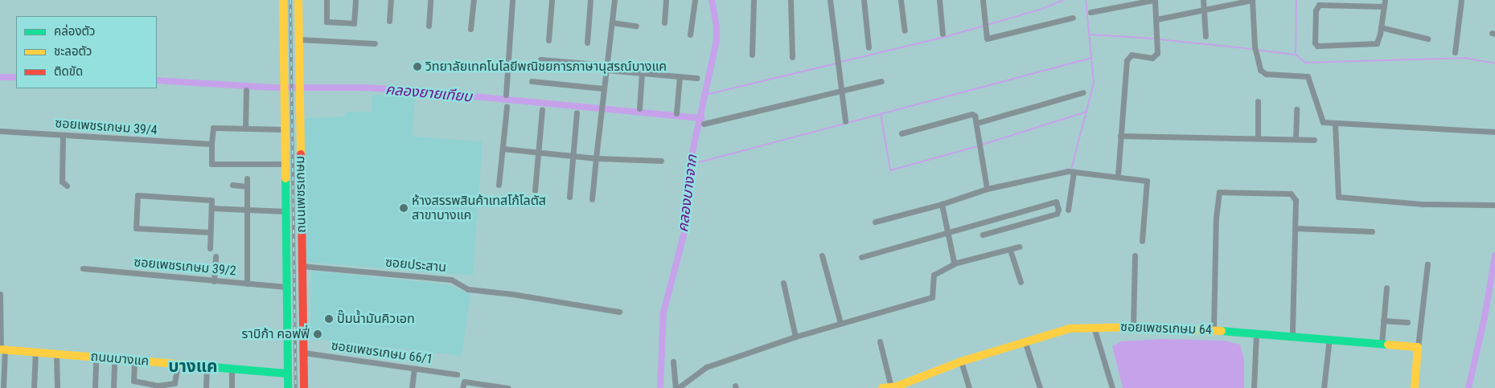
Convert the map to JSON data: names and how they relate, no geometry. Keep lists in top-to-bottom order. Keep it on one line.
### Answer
{"streets":{"main road":["ถนนเพชรเกษม","ซอยเพชรเกษม 64","ถนนบางแค"],"street":["ซอยเพชรเกษม 39/4","ซอยประสาน","ซอยเพชรเกษม 39/2","ซอยเพชรเกษม 66/1"]},"crossings":[["ถนนเพชรเกษม","ซอยประสาน"],["ถนนเพชรเกษม","ซอยเพชรเกษม 39/2"],["ถนนเพชรเกษม","ซอยเพชรเกษม 66/1"],["ถนนเพชรเกษม","ถนนบางแค"]],"districts":["บางแค"],"water":["คลองยายเทียบ","คลองบางจาก"],"places":["วิทยาลัยเทคโนโลยีพณิชยการภาษานุสรณ์บางแค","ห้างสรรพสินค้าเทสโก้โลตัส สาขาบางแค","ปั๊มน้ำมันคิวเอท","ราบิก้า คอฟฟี่"],"legend":["คล่องตัว","ชะลอตัว","ติดขัด"]}
